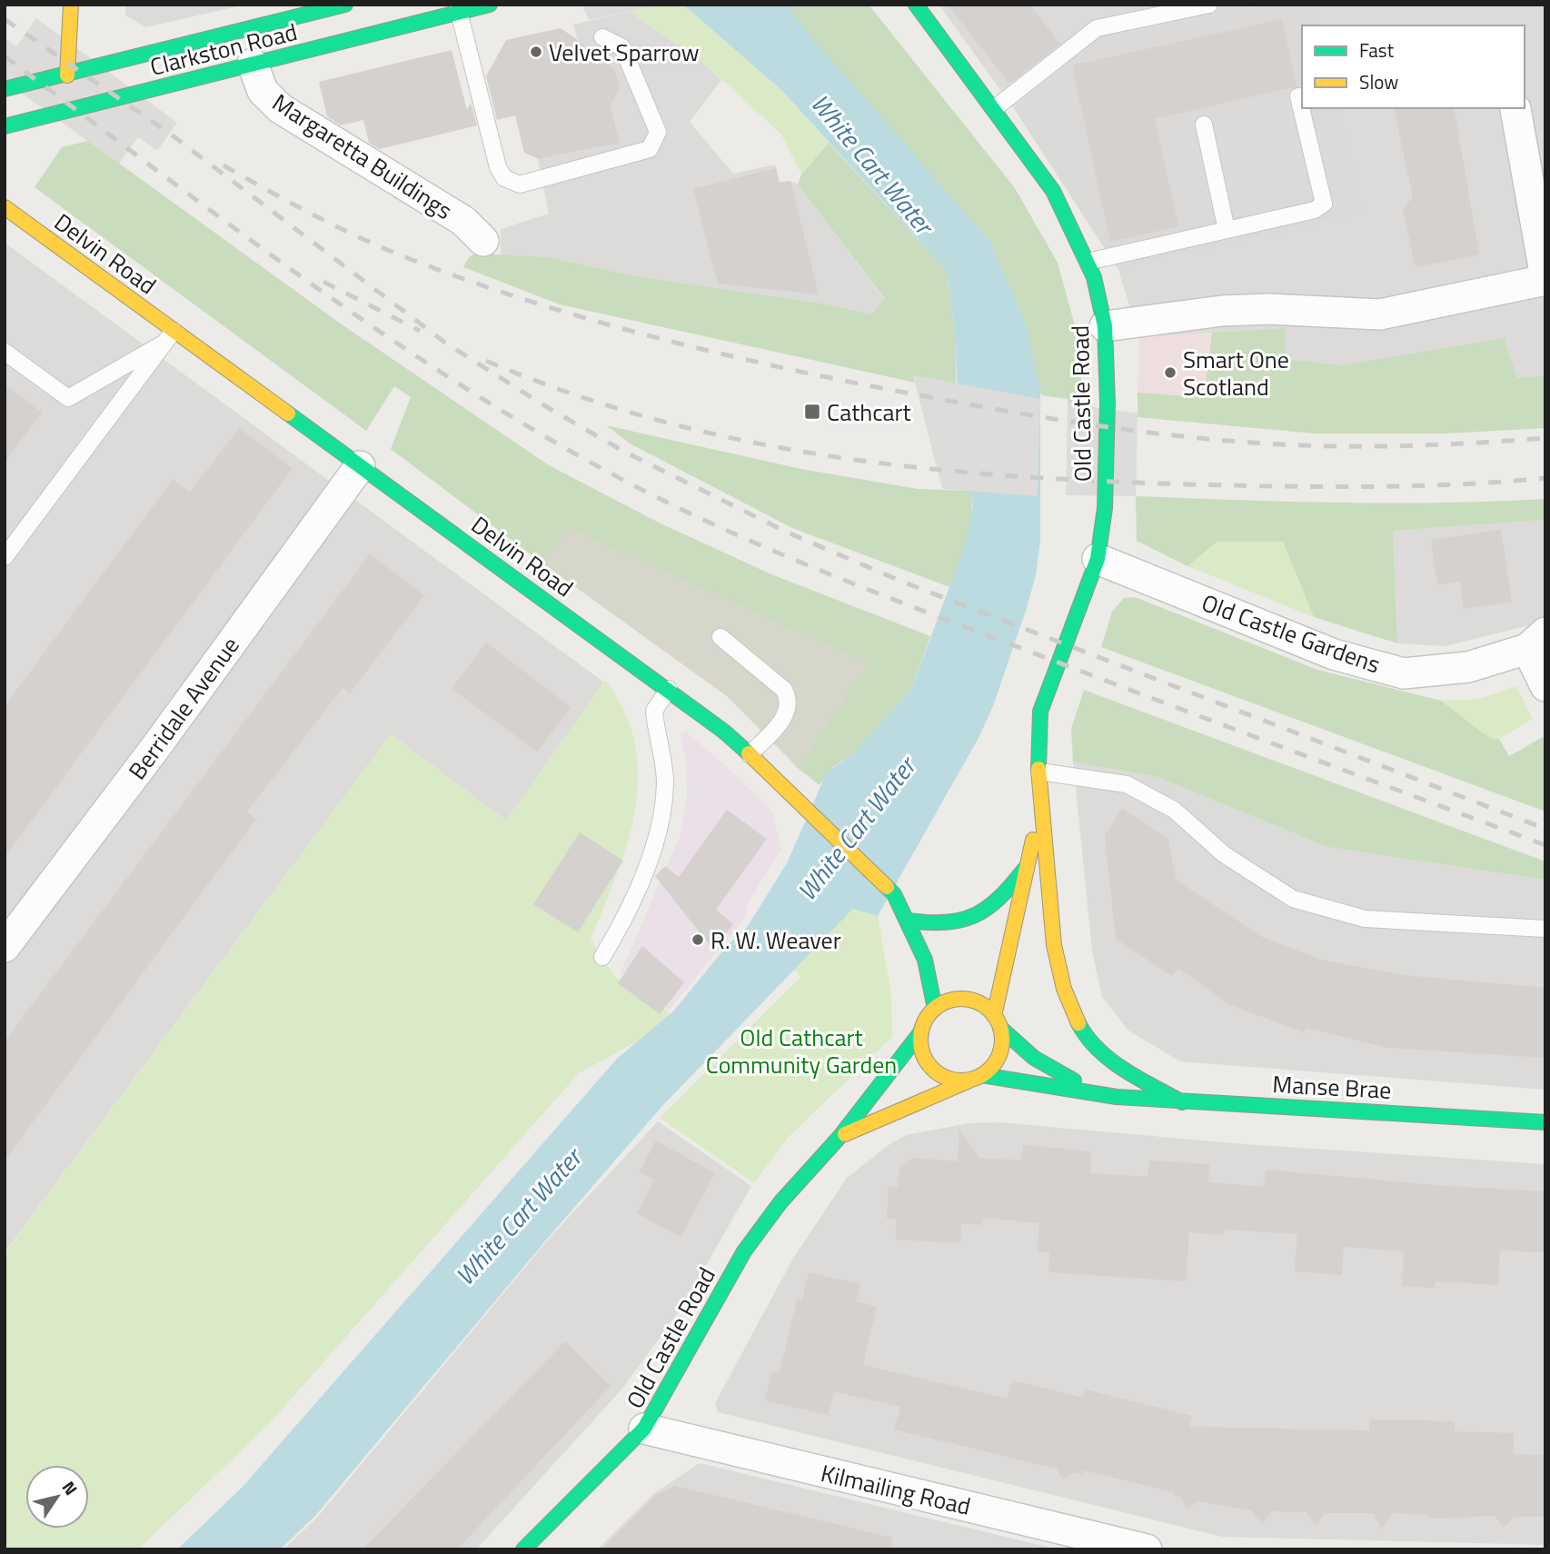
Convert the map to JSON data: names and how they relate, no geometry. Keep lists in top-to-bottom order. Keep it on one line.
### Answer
{"streets":{"main road":["Clarkston Road","Delvin Road","Old Castle Road","Manse Brae"],"street":["Margaretta Buildings","Old Castle Gardens","Berridale Avenue","Kilmailing Road"]},"crossings":[["Clarkston Road","Margaretta Buildings"],["Delvin Road","Old Castle Road"],["Delvin Road","Berridale Avenue"],["Delvin Road","Manse Brae"],["Old Castle Road","Old Castle Gardens"],["Old Castle Road","Manse Brae"],["Old Castle Road","Kilmailing Road"]],"water":["White Cart Water"],"parks":["Old Cathcart Community Garden"],"places":{"other":["Velvet Sparrow","Smart One Scotland","R. W. Weaver"],"transit":["Cathcart"]},"legend":["Fast","Slow"],"north":"top right"}
